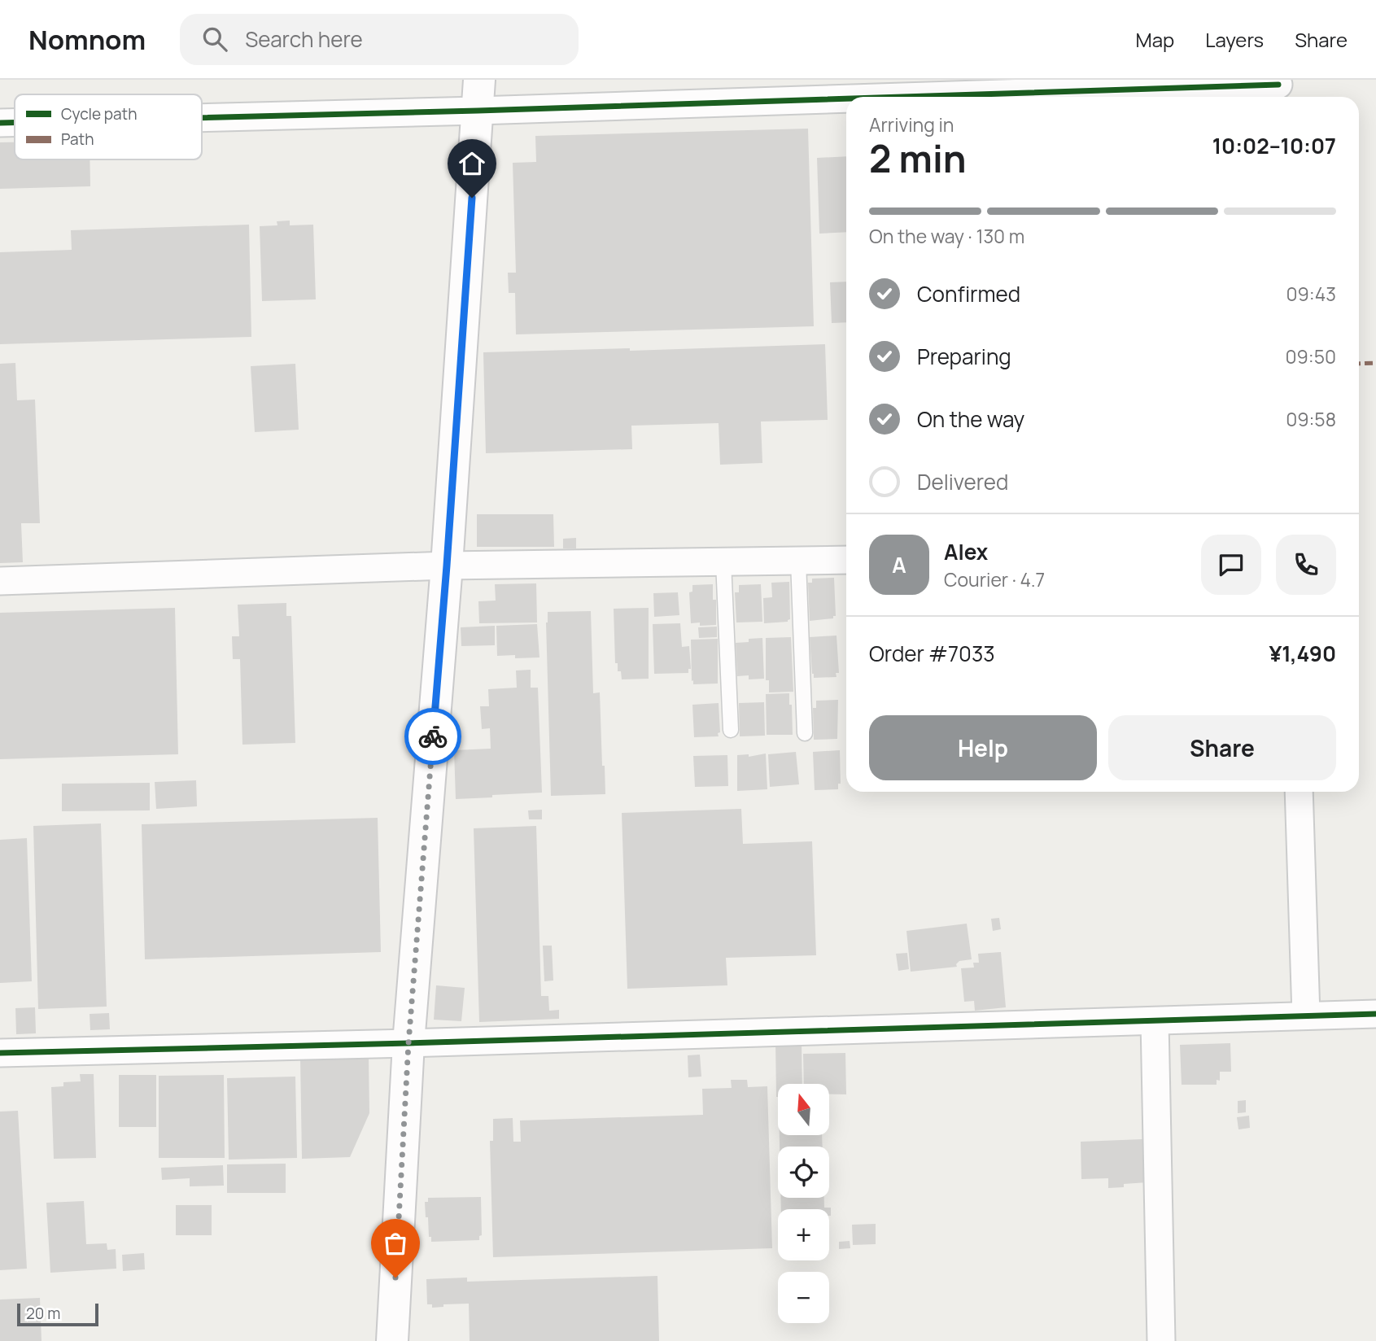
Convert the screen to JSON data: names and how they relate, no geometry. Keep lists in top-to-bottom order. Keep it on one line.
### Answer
{"legend":["Cycle path","Path"],"scale_bar":"20 m","north":"top","page":{"header":"Nomnom","search":"Search here","nav":["Map","Layers","Share"],"heading":["2 min","Arriving in","10:02–10:07"],"panel":["Alex","Courier · 4.7","Order #7033","¥1,490"],"bar":"On the way · 130 m","list":[["Confirmed","09:43"],["Preparing","09:50"],["On the way","09:58"],"Delivered"],"round":"A","buttons":["Help","Share"],"map_buttons":["+","−"],"scale":"20 m"}}
